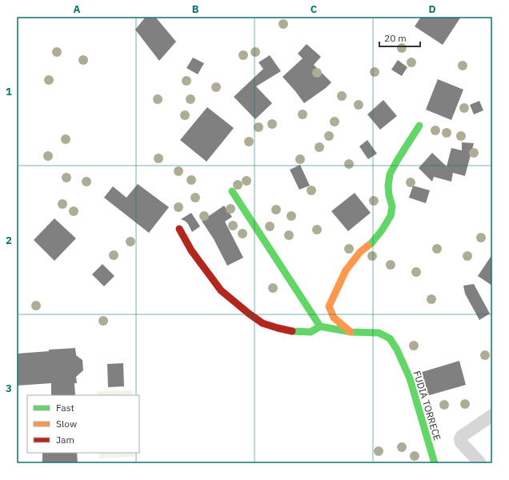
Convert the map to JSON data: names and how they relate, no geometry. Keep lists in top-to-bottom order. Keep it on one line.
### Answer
{"streets":{"street":["FUDIA TORRECE"]},"legend":["Fast","Slow","Jam"],"scale_bar":"20 m","grid":{"columns":["A","B","C","D"],"rows":["1","2","3"]}}
